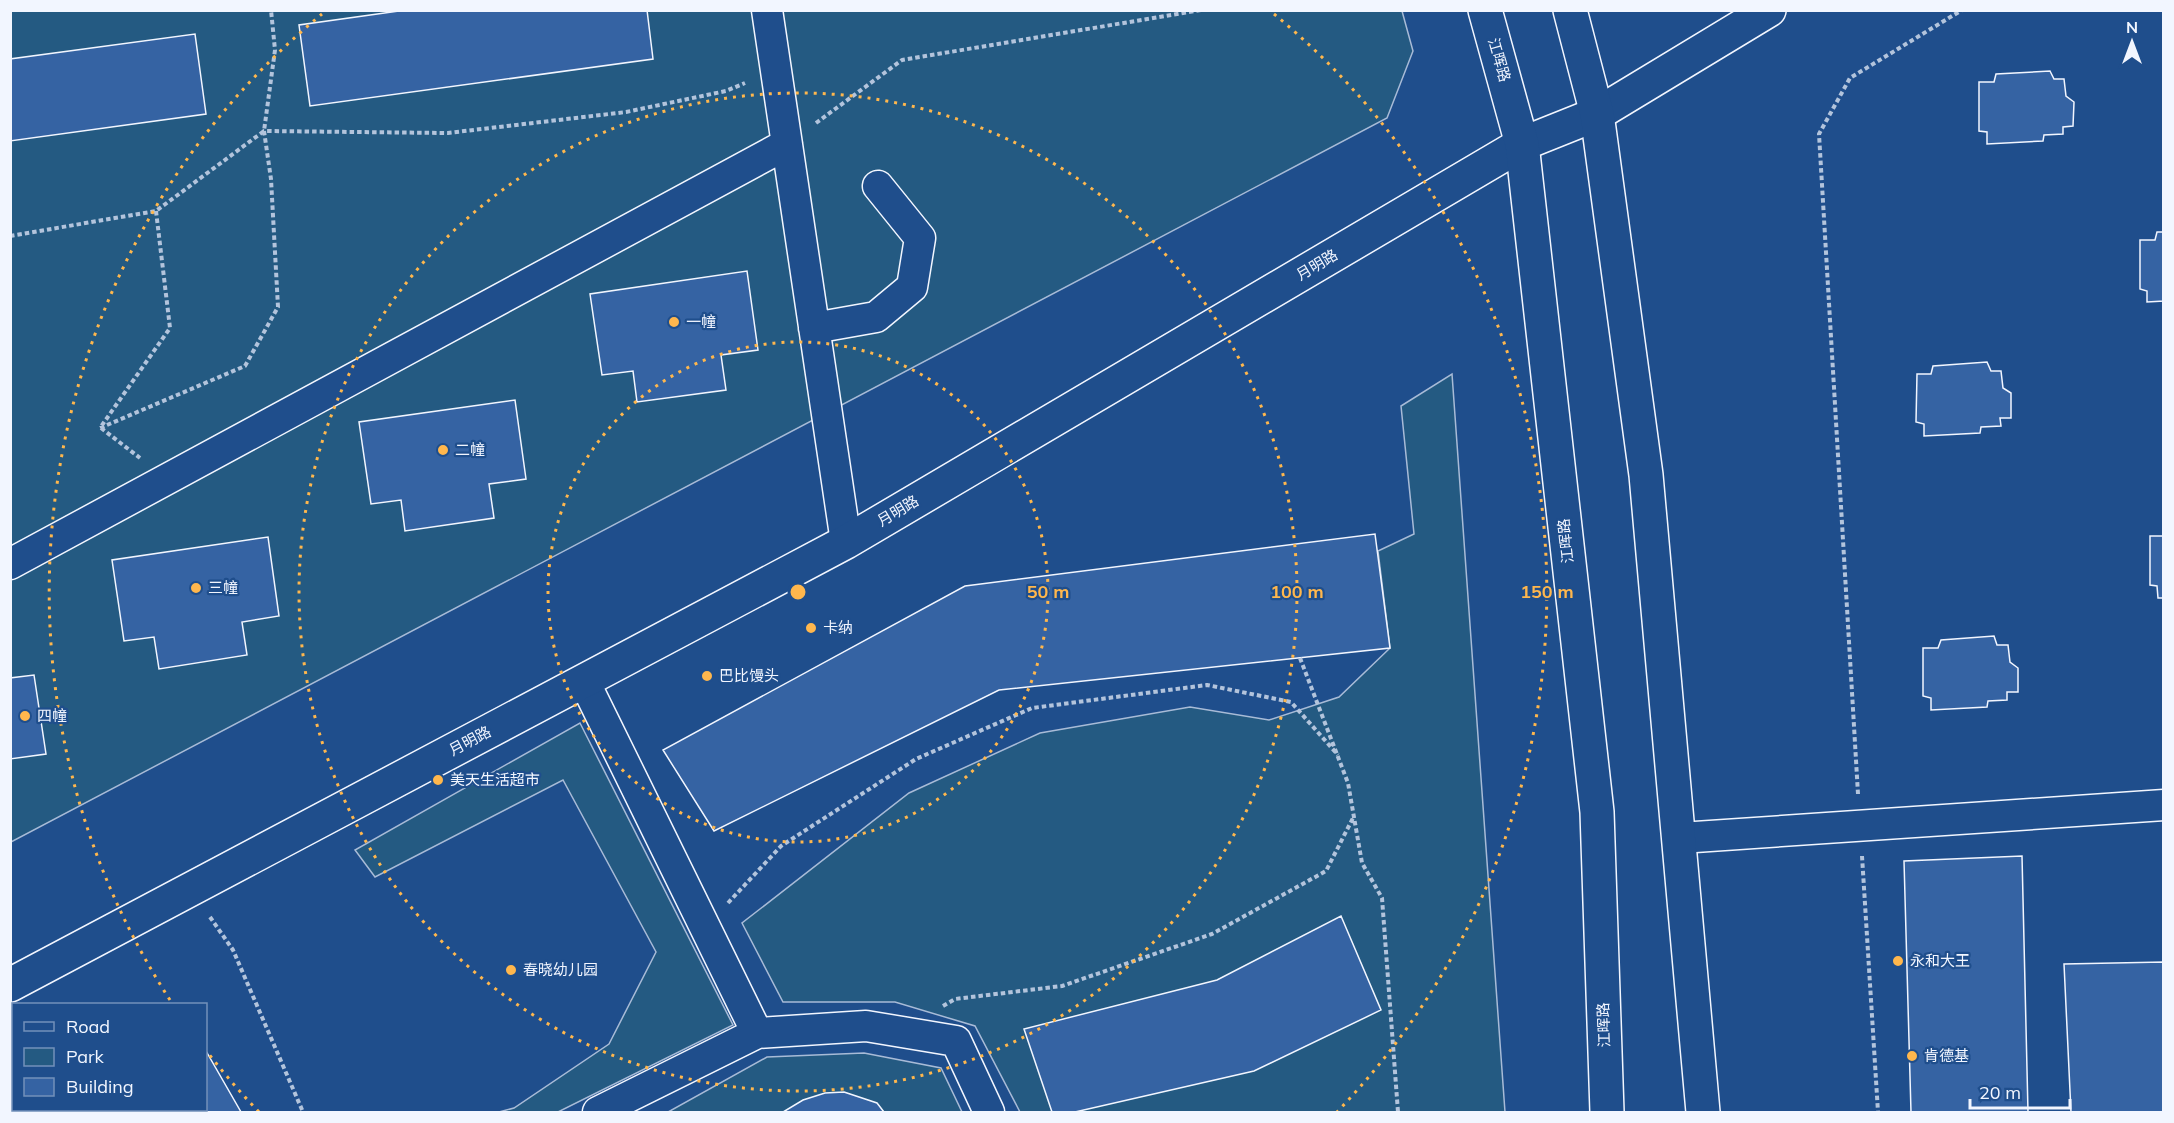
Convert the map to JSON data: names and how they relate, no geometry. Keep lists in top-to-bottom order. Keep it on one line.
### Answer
{"streets":{"main road":["江晖路","月明路"]},"crossings":[["江晖路","月明路"]],"places":["一幢","二幢","三幢","卡纳","巴比馒头","四幢","美天生活超市","永和大王","春晓幼儿园","肯德基"],"legend":["Road","Park","Building"],"scale_bar":"20 m","north":"top","rings":["50 m","100 m","150 m"]}
